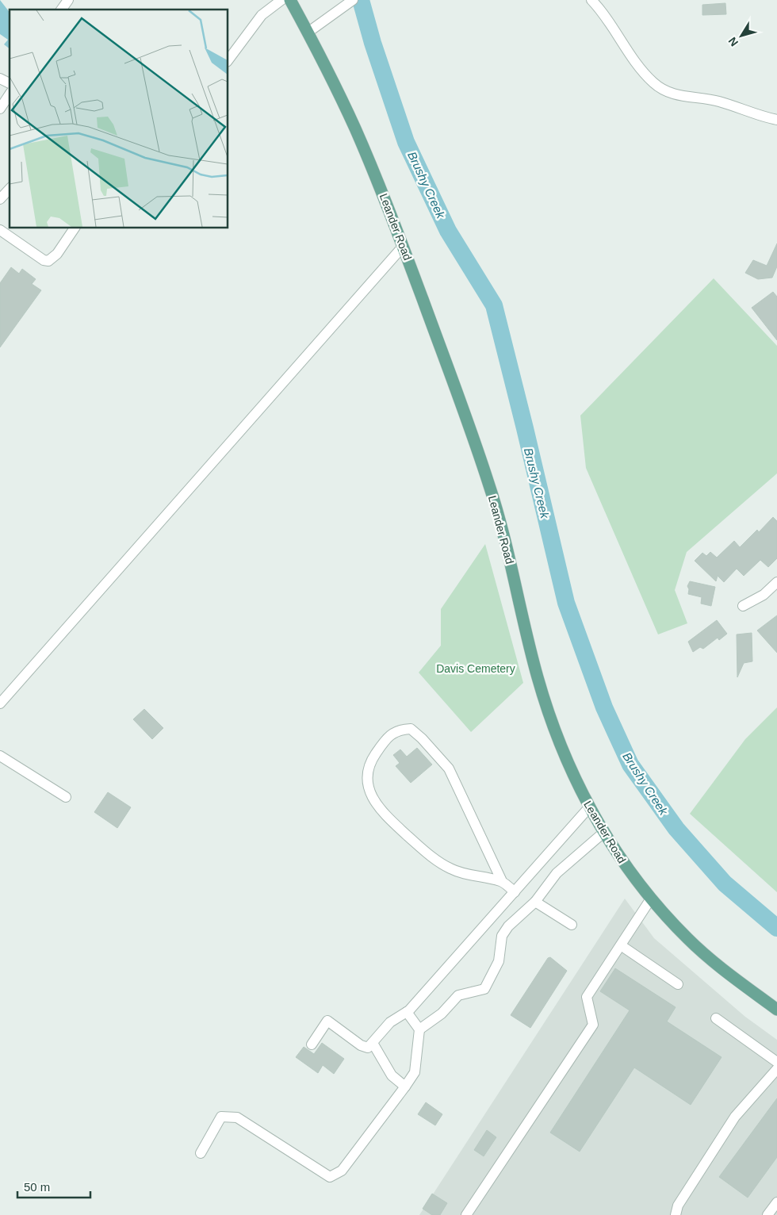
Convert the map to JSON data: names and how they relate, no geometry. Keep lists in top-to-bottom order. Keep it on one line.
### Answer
{"streets":{"main road":["Leander Road"]},"water":["Brushy Creek"],"parks":["Davis Cemetery"],"scale_bar":"50 m","north":"bottom left"}
